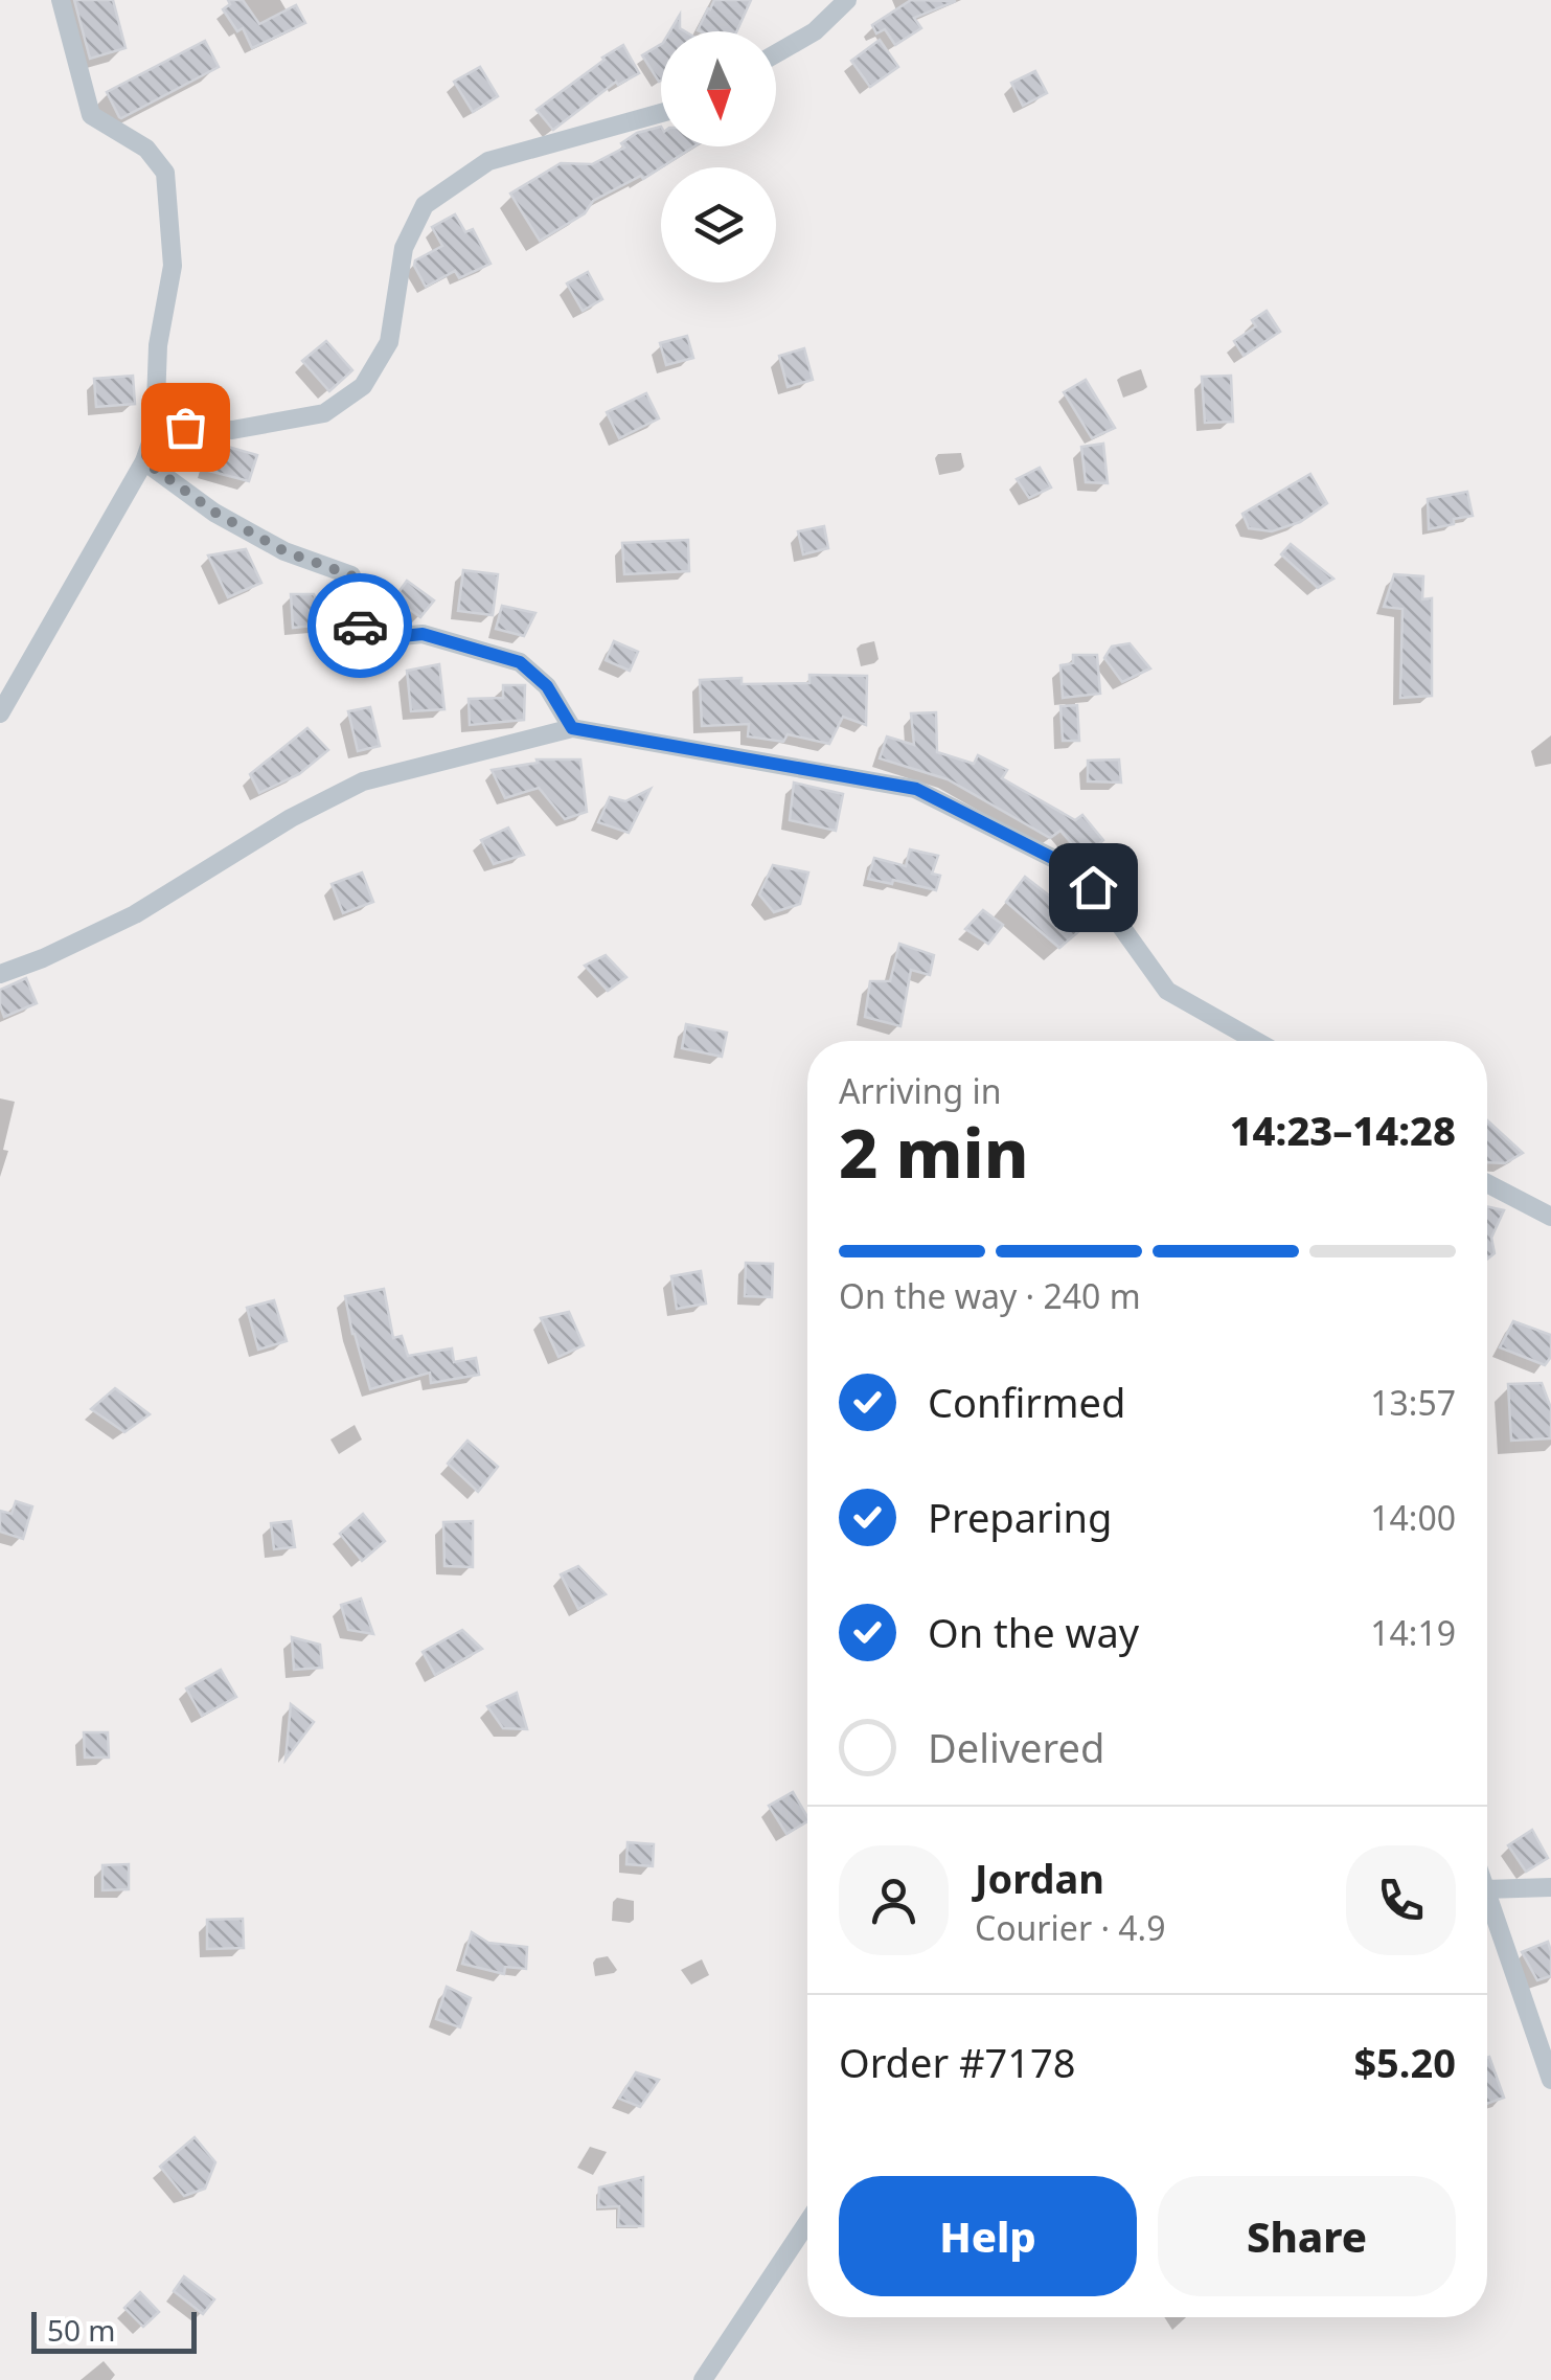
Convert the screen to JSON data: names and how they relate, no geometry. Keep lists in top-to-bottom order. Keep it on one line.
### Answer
{"scale_bar":"50 m","north":"bottom","page":{"heading":["2 min","Arriving in","14:23–14:28"],"panel":["Jordan","Courier · 4.9","Order #7178","$5.20"],"bar":"On the way · 240 m","list":[["Confirmed","13:57"],["Preparing","14:00"],["On the way","14:19"],"Delivered"],"buttons":["Help","Share"],"scale":"50 m"}}
